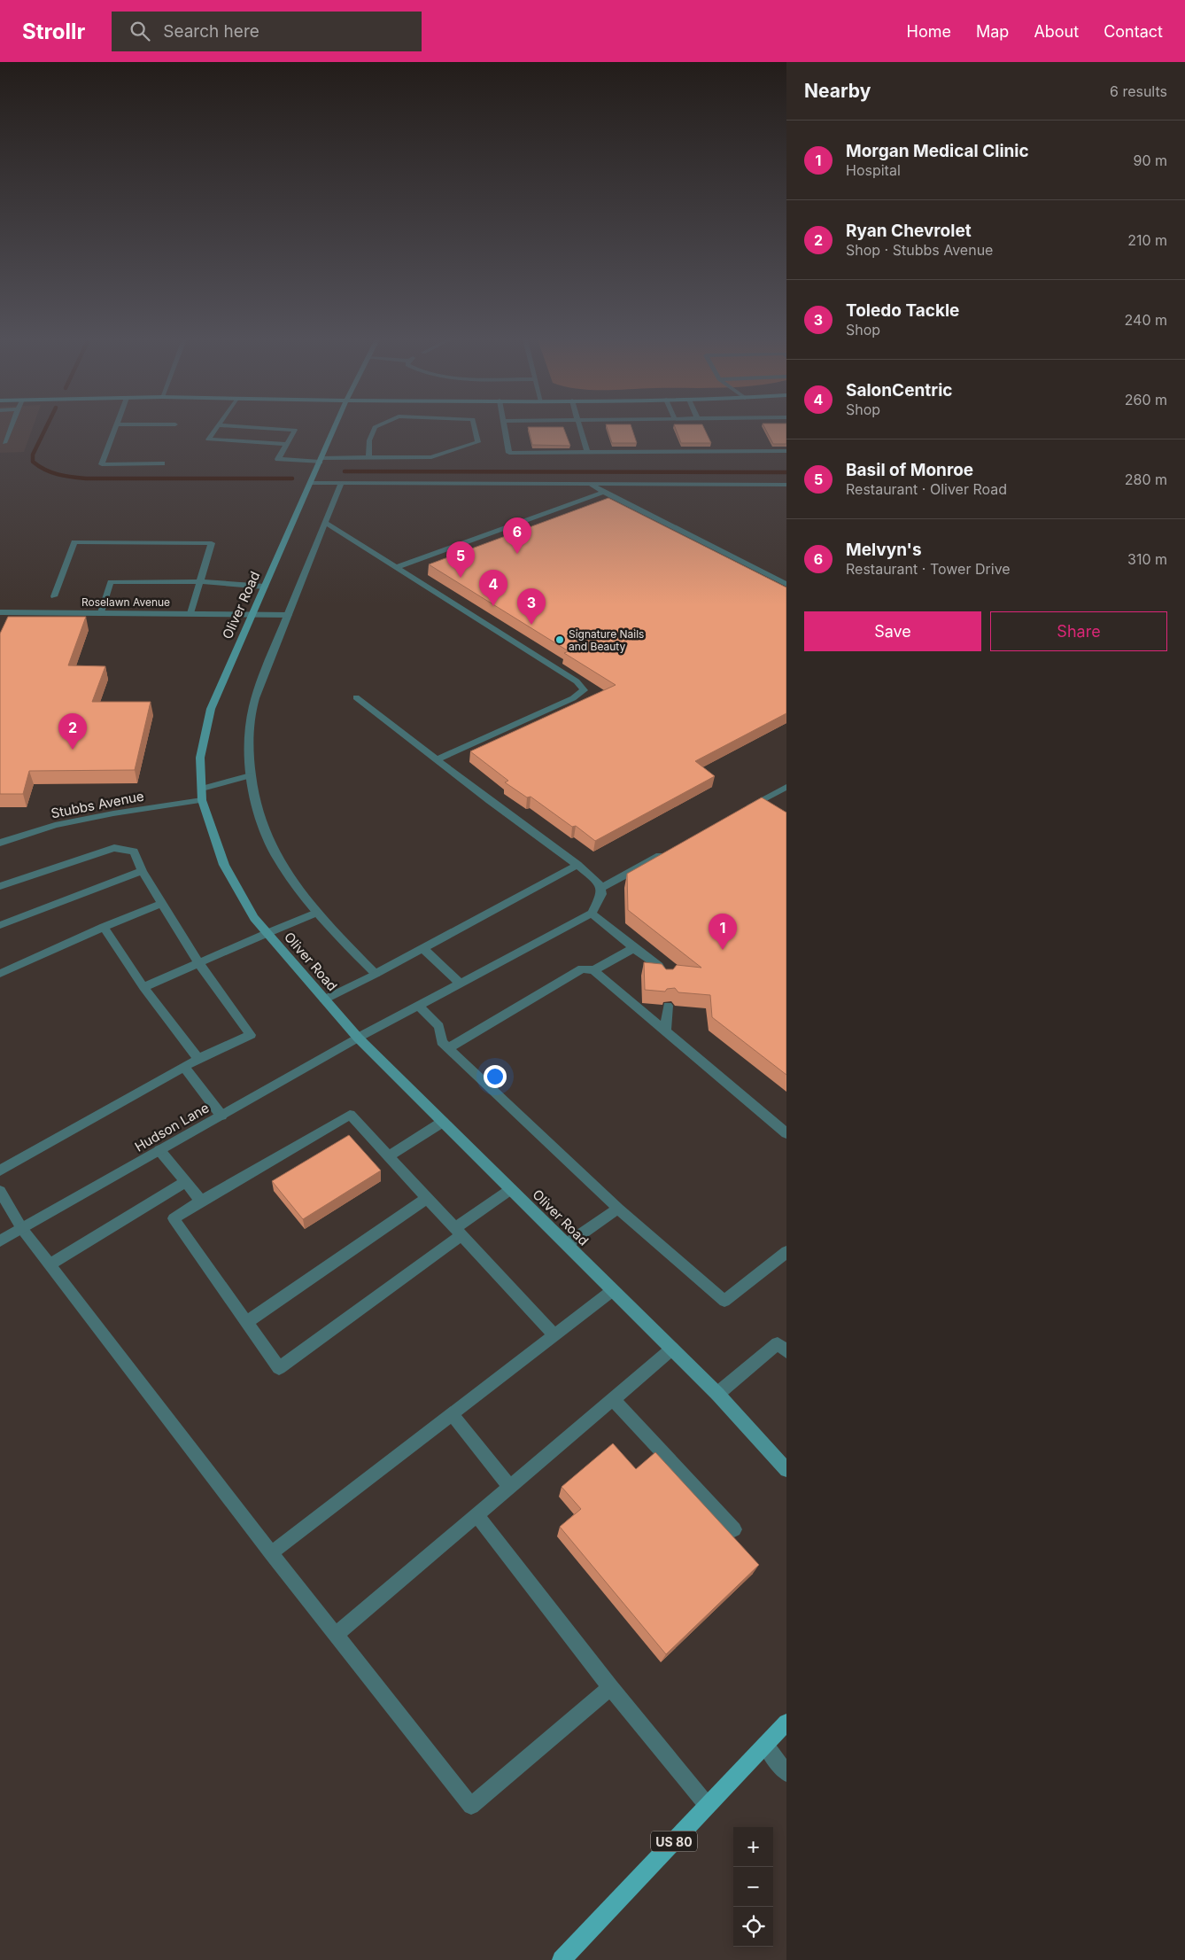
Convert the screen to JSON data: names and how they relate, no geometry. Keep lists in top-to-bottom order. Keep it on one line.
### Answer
{"streets":{"main road":["US 80"],"street":["Roselawn Avenue","Oliver Road","Stubbs Avenue","Hudson Lane"]},"crossings":[["Roselawn Avenue","Oliver Road"],["Oliver Road","Stubbs Avenue"],["Oliver Road","Hudson Lane"]],"places":["Signature Nails and Beauty"],"page":{"header":"Strollr","search":"Search here","nav":["Home","Map","About","Contact"],"heading":["Nearby","6 results"],"list":[{"mark":"1","name":"Morgan Medical Clinic","note":"Hospital","value":"90 m"},{"mark":"2","name":"Ryan Chevrolet","note":"Shop · Stubbs Avenue","value":"210 m"},{"mark":"3","name":"Toledo Tackle","note":"Shop","value":"240 m"},{"mark":"4","name":"SalonCentric","note":"Shop","value":"260 m"},{"mark":"5","name":"Basil of Monroe","note":"Restaurant · Oliver Road","value":"280 m"},{"mark":"6","name":"Melvyn's","note":"Restaurant · Tower Drive","value":"310 m"}],"pins":["6","5","4","3","2","1"],"buttons":["Save","Share"],"map_buttons":["+","−"]}}
